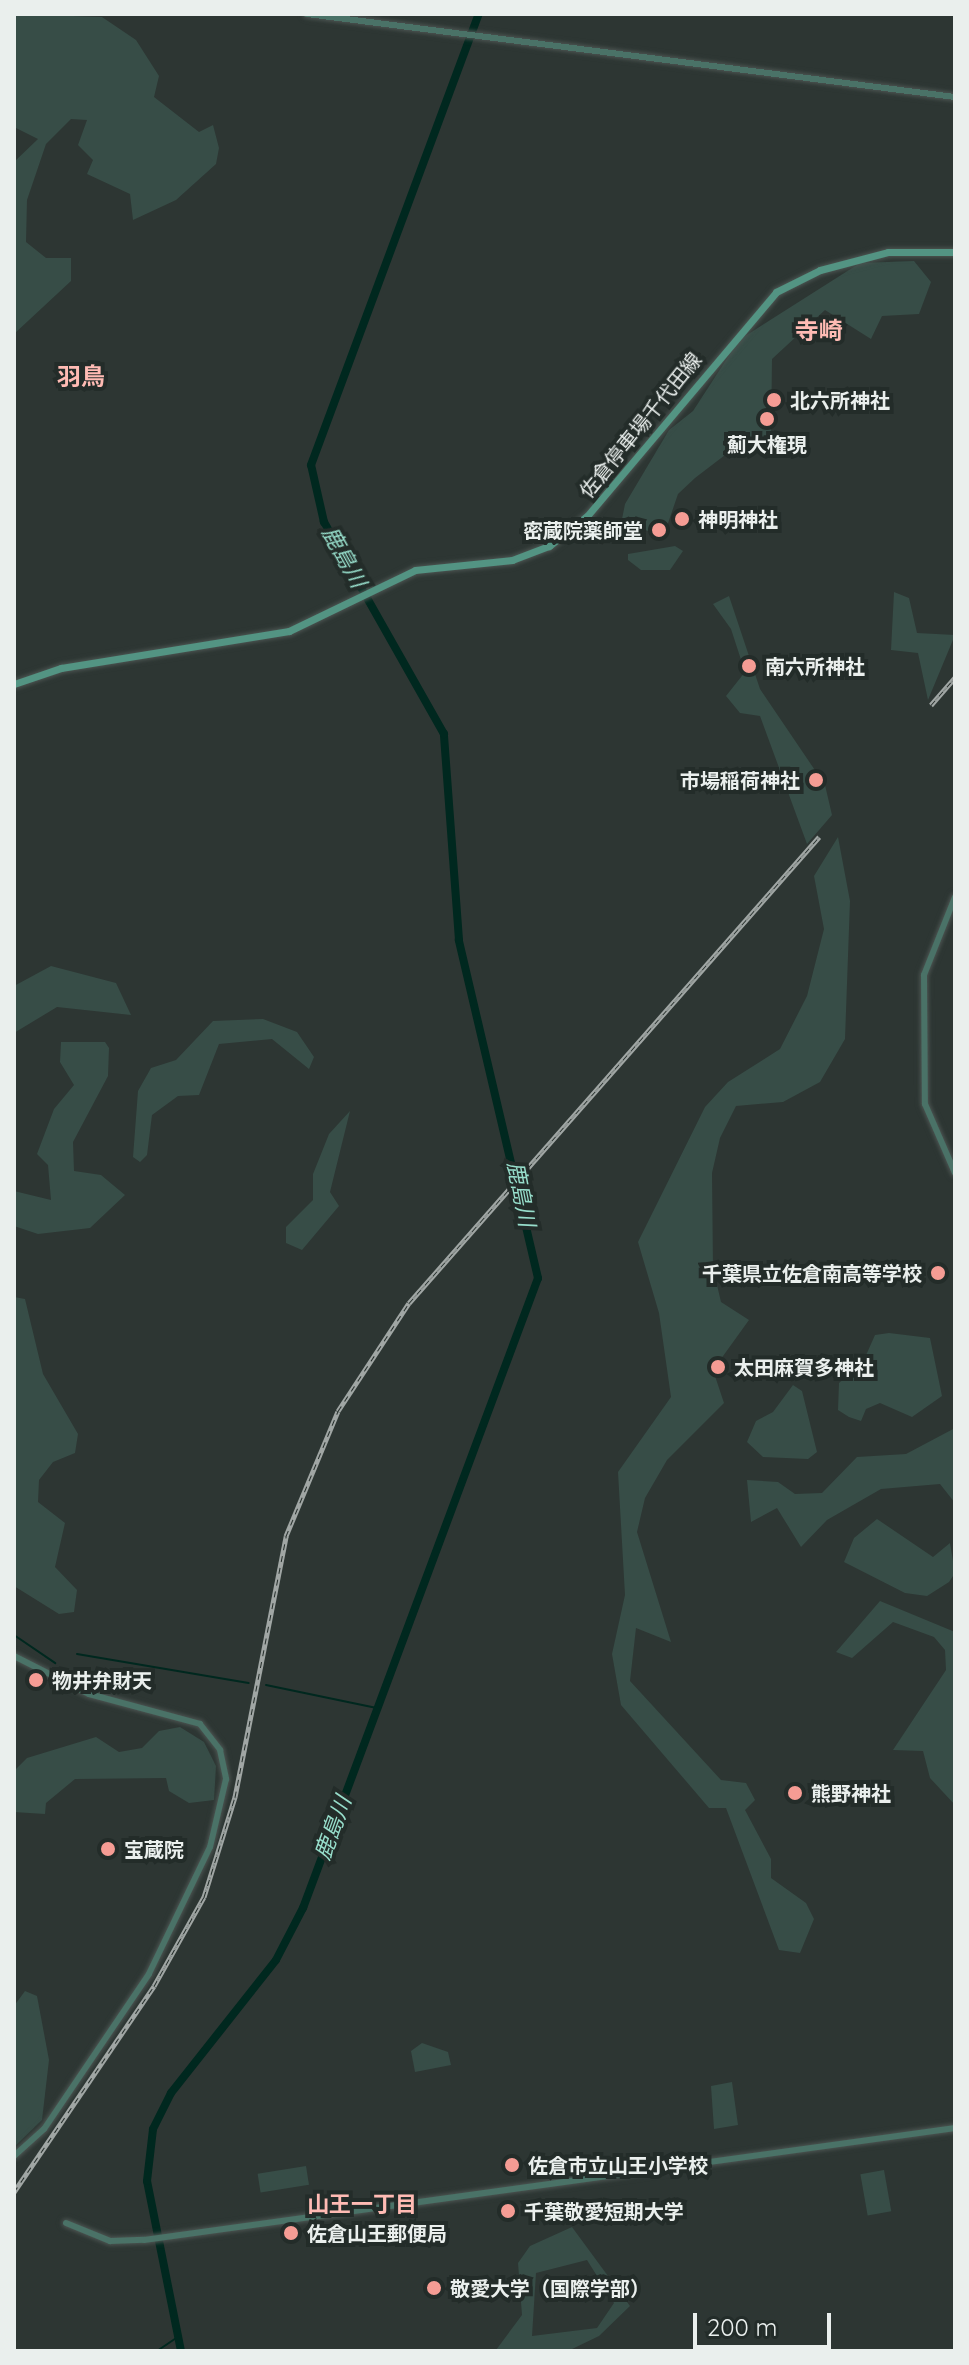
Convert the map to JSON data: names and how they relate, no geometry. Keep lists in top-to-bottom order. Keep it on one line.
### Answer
{"streets":{"main road":["佐倉停車場千代田線"]},"districts":["寺崎","羽鳥","山王一丁目"],"water":["鹿島川"],"places":["北六所神社","薊大権現","神明神社","密蔵院薬師堂","南六所神社","市場稲荷神社","千葉県立佐倉南高等学校","太田麻賀多神社","物井弁財天","熊野神社","宝蔵院","佐倉市立山王小学校","千葉敬愛短期大学","佐倉山王郵便局","敬愛大学（国際学部）"],"scale_bar":"200 m"}
